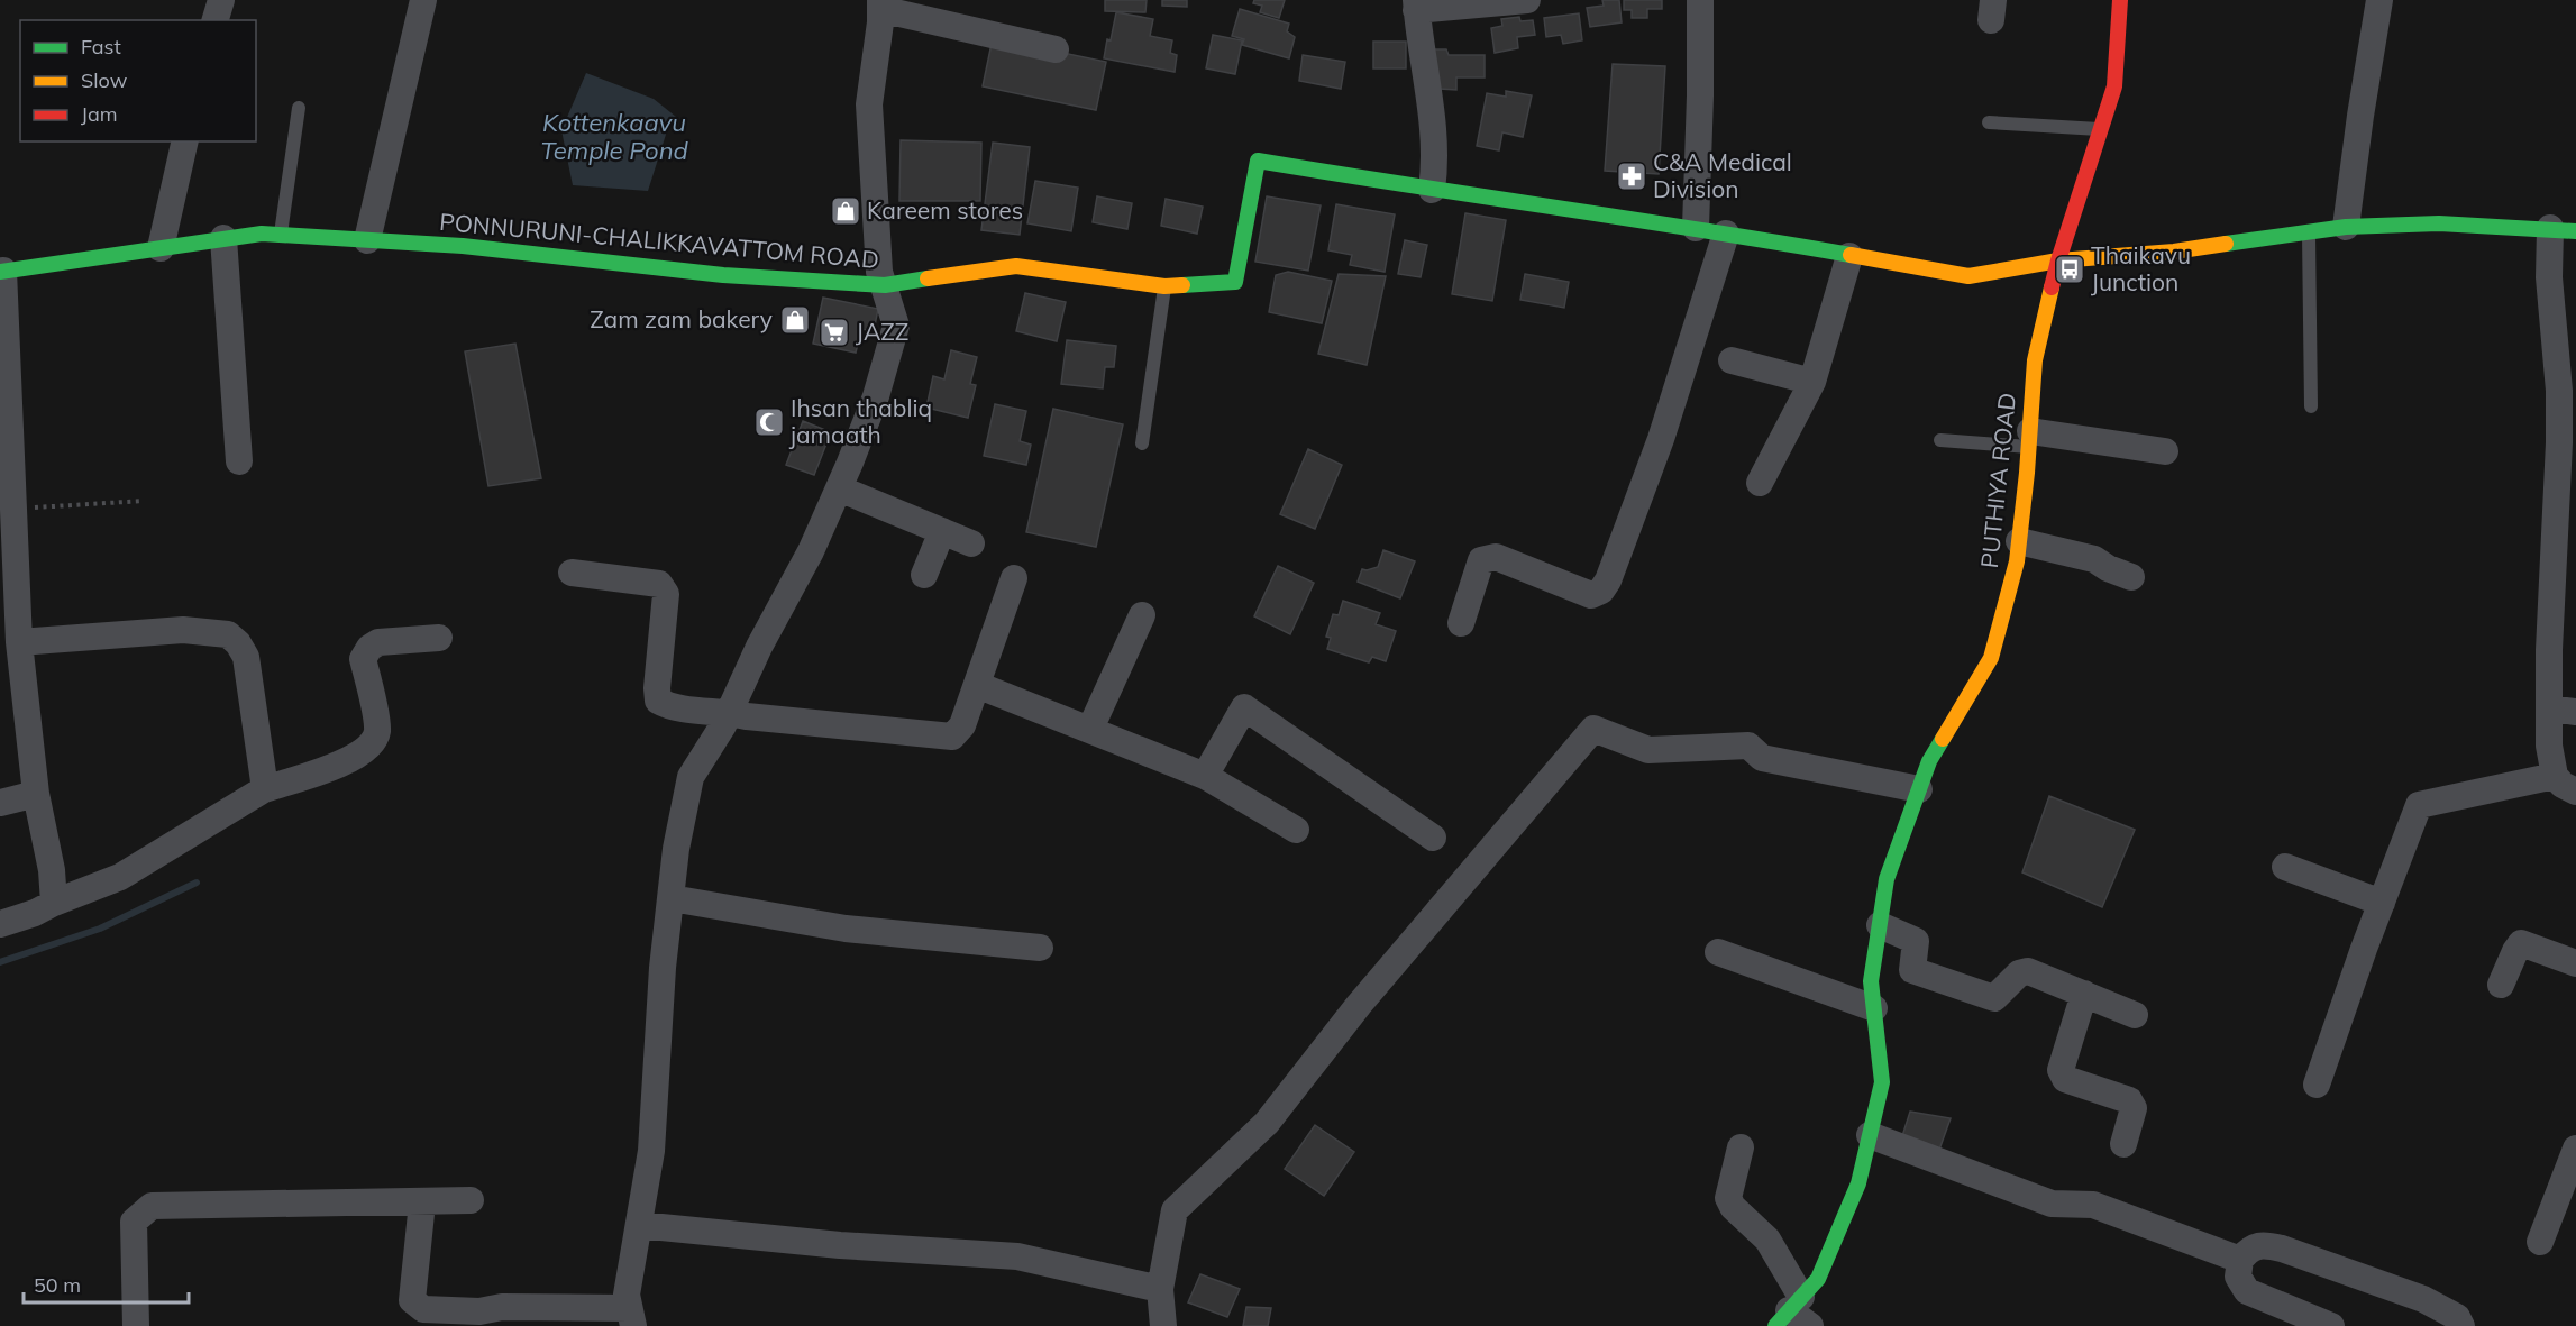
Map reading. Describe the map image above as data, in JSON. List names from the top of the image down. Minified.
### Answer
{"streets":{"street":["PONNURUNI-CHALIKKAVATTOM ROAD","PUTHIYA ROAD"]},"crossings":[["PONNURUNI-CHALIKKAVATTOM ROAD","PUTHIYA ROAD"]],"water":["Kottenkaavu Temple Pond"],"places":{"pharmacy":["C&A Medical Division"],"shop":["Kareem stores","Zam zam bakery"],"bus stop":["Thaikavu Junction"],"supermarket":["JAZZ"],"mosque":["Ihsan thabliq jamaath"]},"legend":["Fast","Slow","Jam"],"scale_bar":"50 m"}
